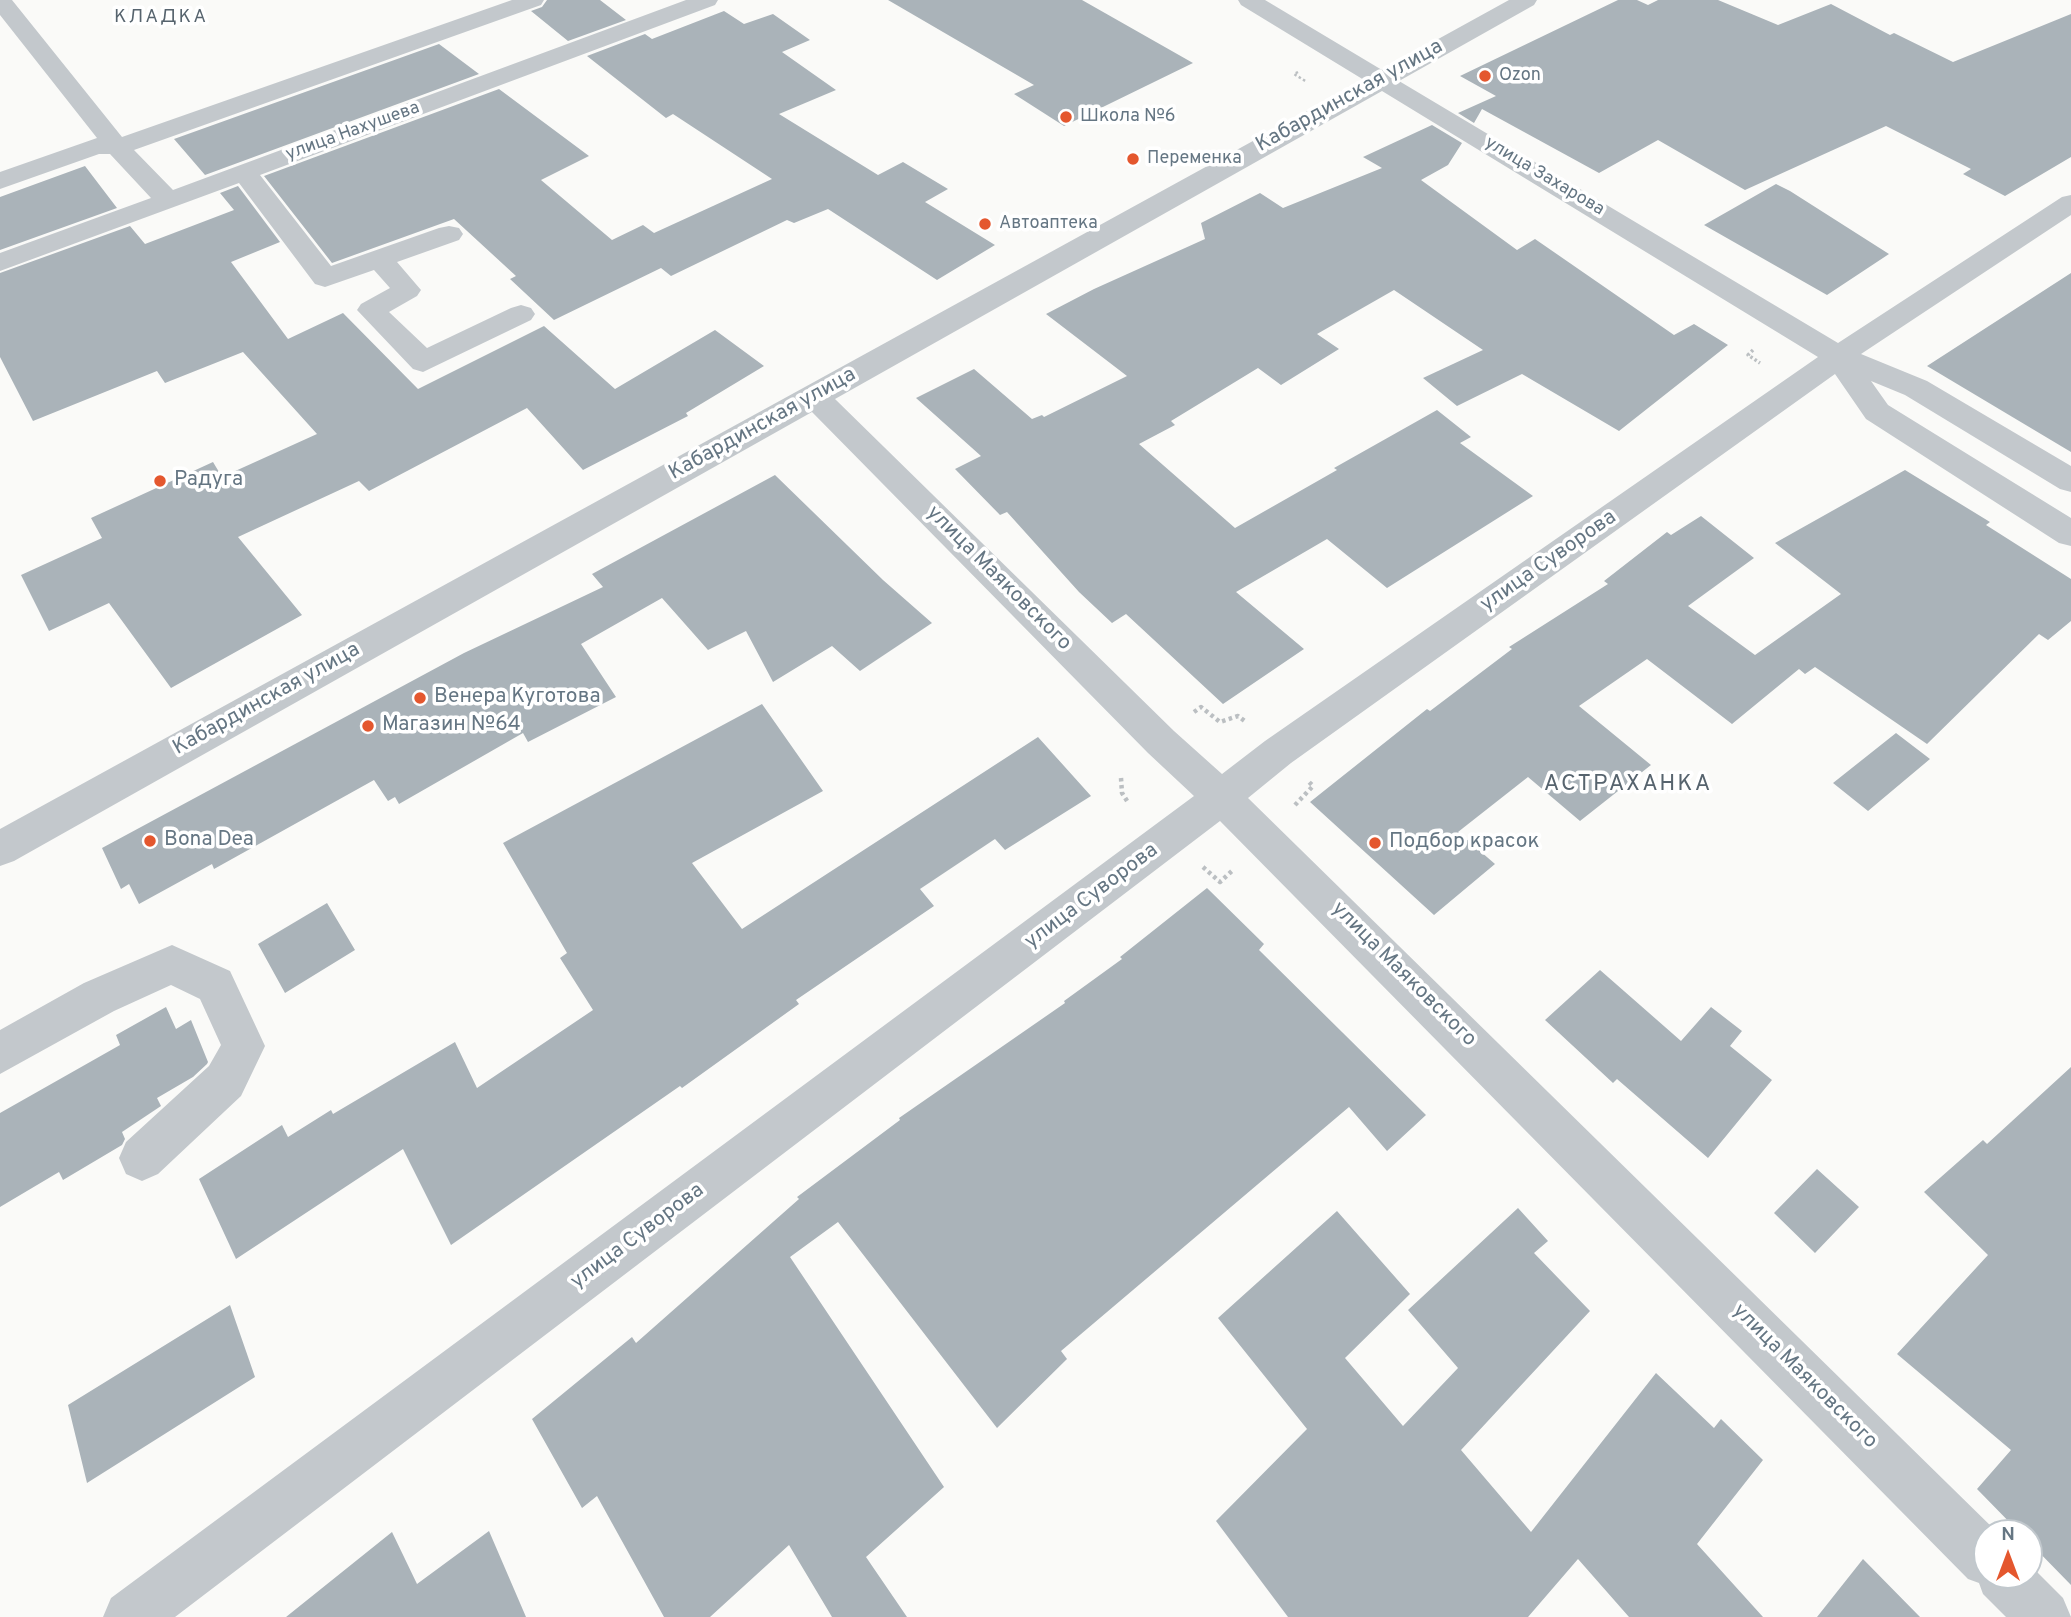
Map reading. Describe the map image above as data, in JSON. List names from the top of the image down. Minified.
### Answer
{"streets":{"street":["Кабардинская улица","улица Нахушева","улица Захарова","улица Суворова","улица Маяковского"]},"crossings":[["Кабардинская улица","улица Захарова"],["Кабардинская улица","улица Маяковского"],["улица Захарова","улица Суворова"],["улица Суворова","улица Маяковского"]],"districts":["КЛАДКА","АСТРАХАНКА"],"places":["Ozon","Школа №6","Переменка","Автоаптека","Радуга","Венера Куготова","Магазин №64","Bona Dea","Подбор красок"],"north":"top"}
